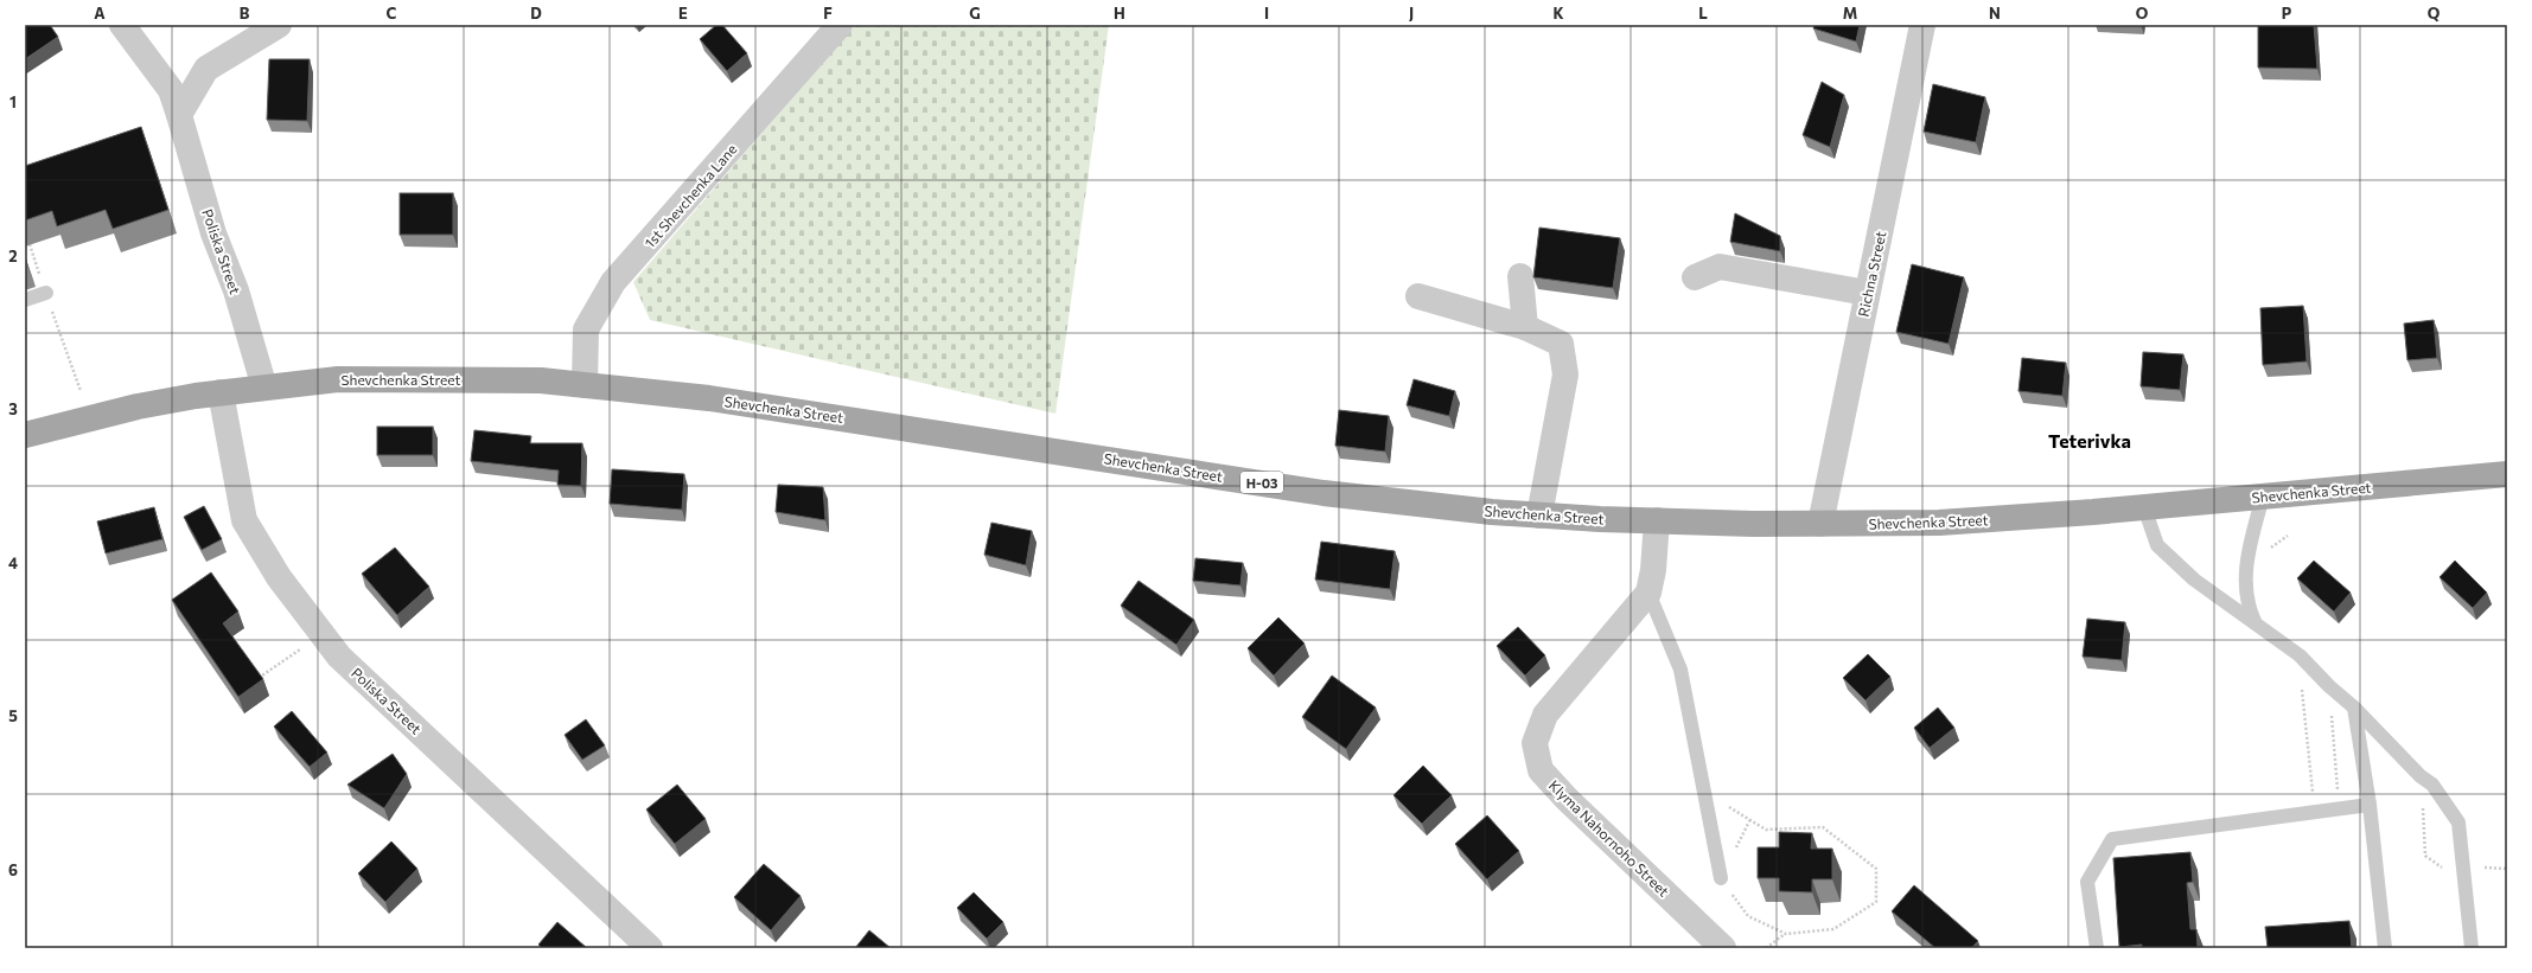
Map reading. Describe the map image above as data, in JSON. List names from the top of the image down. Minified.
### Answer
{"streets":{"main road":["Shevchenka Street","Н-03"],"street":["1st Shevchenka Lane","Poliska Street","Richna Street","Klyma Nahornoho Street"]},"crossings":[["1st Shevchenka Lane","Shevchenka Street"],["Poliska Street","Shevchenka Street"],["Richna Street","Shevchenka Street"],["Shevchenka Street","Klyma Nahornoho Street"]],"districts":["Teterivka"],"grid":{"columns":["A","B","C","D","E","F","G","H","I","J","K","L","M","N","O","P","Q"],"rows":["1","2","3","4","5","6"]}}
